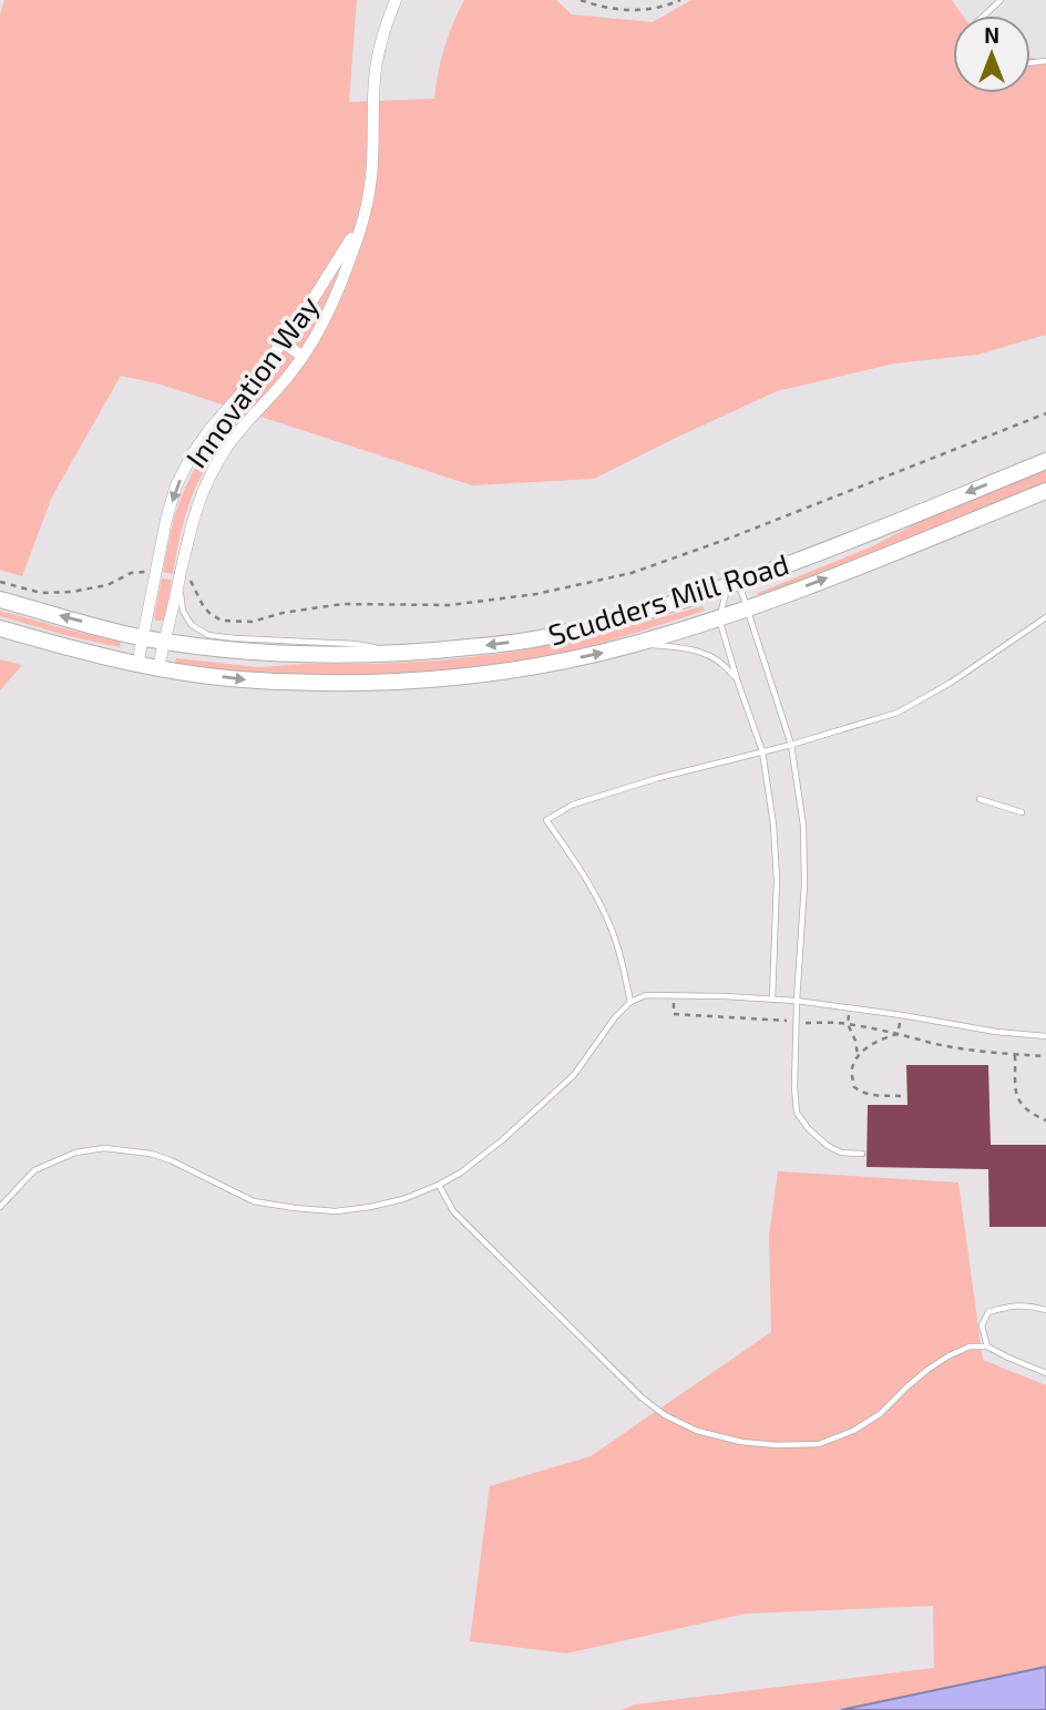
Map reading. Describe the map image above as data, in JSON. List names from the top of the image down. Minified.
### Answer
{"streets":{"main road":["Scudders Mill Road"],"street":["Innovation Way"]},"crossings":[["Innovation Way","Scudders Mill Road"]],"north":"top"}
